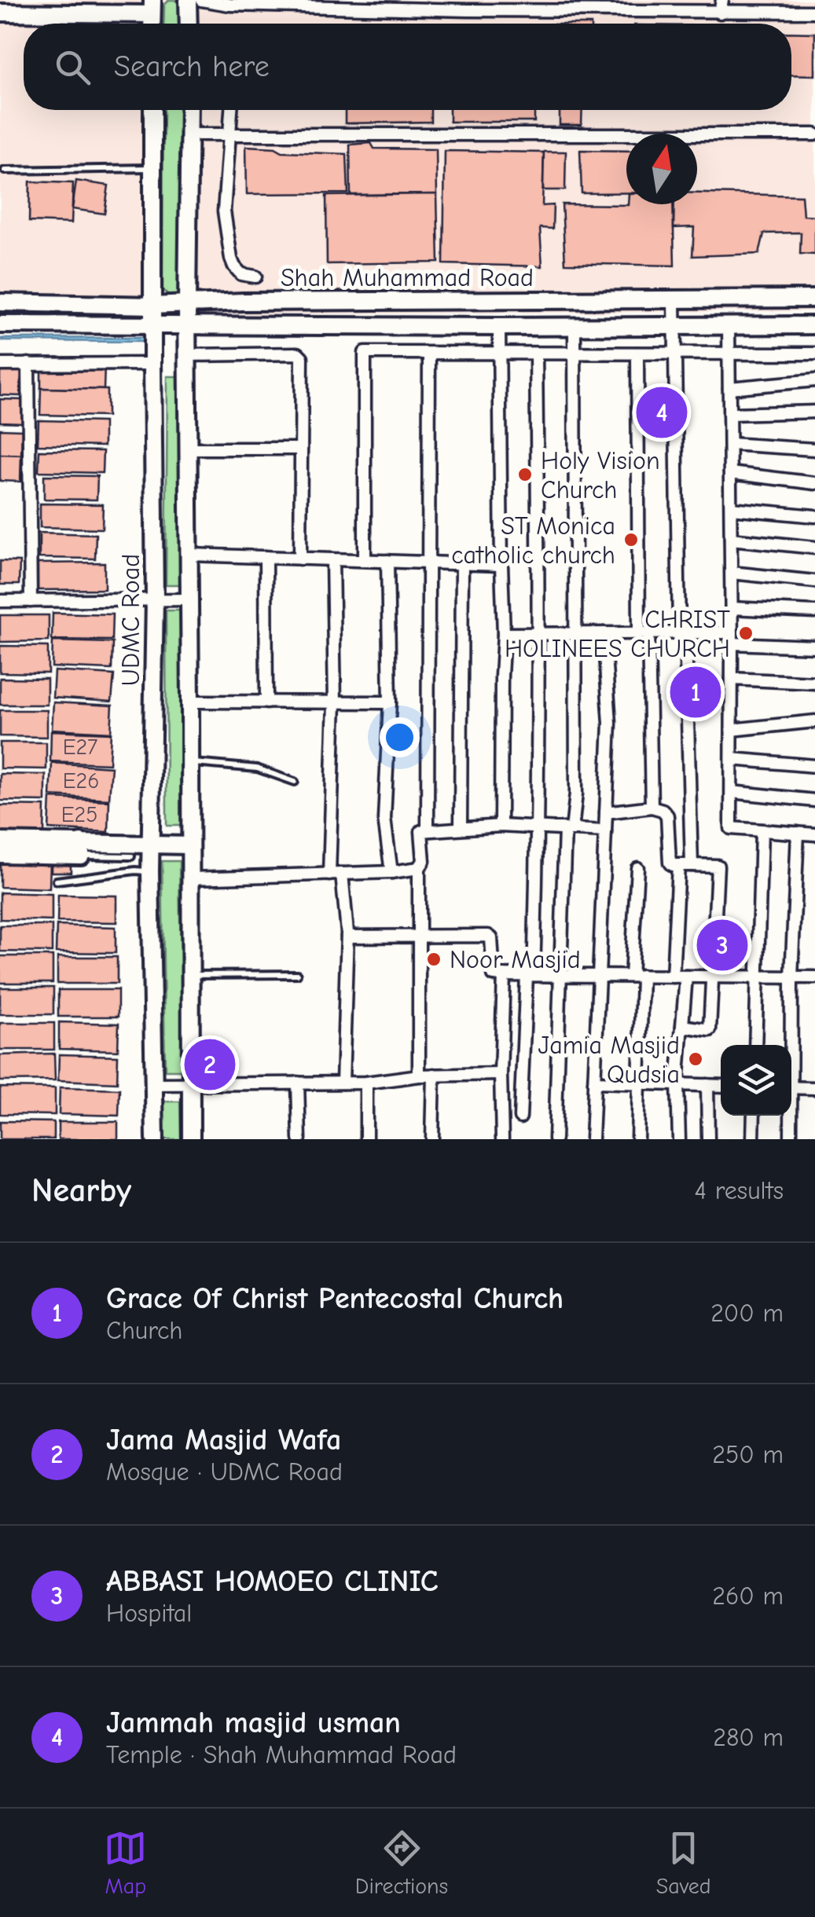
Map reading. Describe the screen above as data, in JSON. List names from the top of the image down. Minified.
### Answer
{"streets":{"main road":["Shah Muhammad Road","UDMC Road"]},"crossings":[["Shah Muhammad Road","UDMC Road"]],"places":["Holy Vision Church","ST Monica catholic church","CHRIST HOLINEES CHURCH","Noor Masjid","Jamia Masjid Qudsia"],"house_numbers":["E27","E26","E25"],"north":"top","page":{"search":"Search here","pins":["4","1","3","2"],"heading":["Nearby","4 results"],"list":[{"mark":"1","name":"Grace Of Christ Pentecostal Church","note":"Church","value":"200 m"},{"mark":"2","name":"Jama Masjid Wafa","note":"Mosque · UDMC Road","value":"250 m"},{"mark":"3","name":"ABBASI HOMOEO CLINIC","note":"Hospital","value":"260 m"},{"mark":"4","name":"Jammah masjid usman","note":"Temple · Shah Muhammad Road","value":"280 m"}],"nav":["Map","Directions","Saved"]}}
